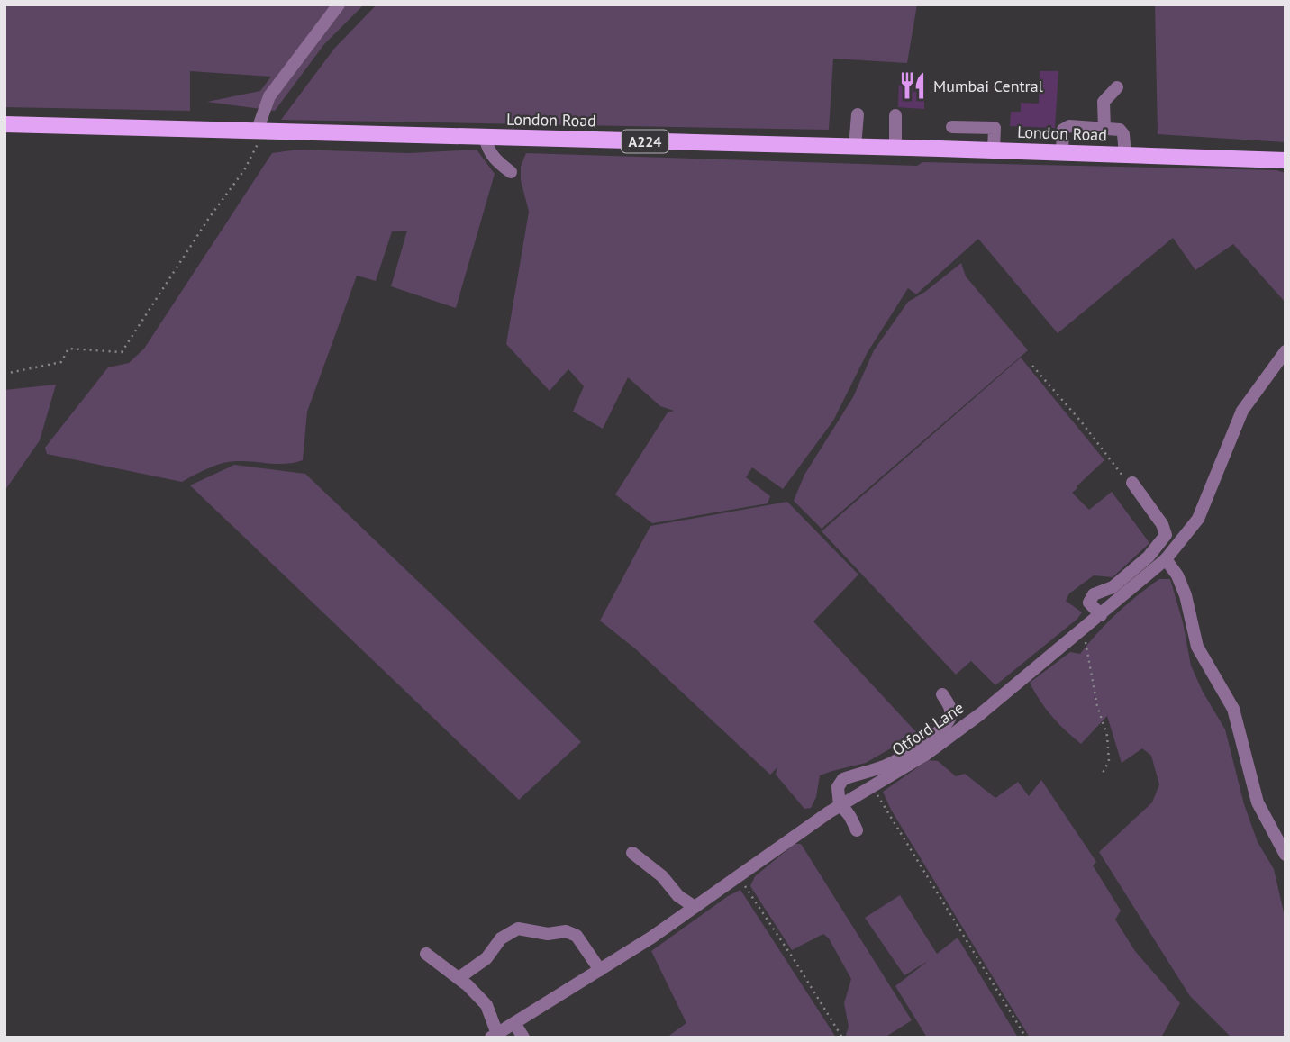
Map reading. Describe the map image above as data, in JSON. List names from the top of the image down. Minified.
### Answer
{"streets":{"main road":["London Road","A224"],"street":["Otford Lane"]},"places":{"restaurant":["Mumbai Central"]}}
